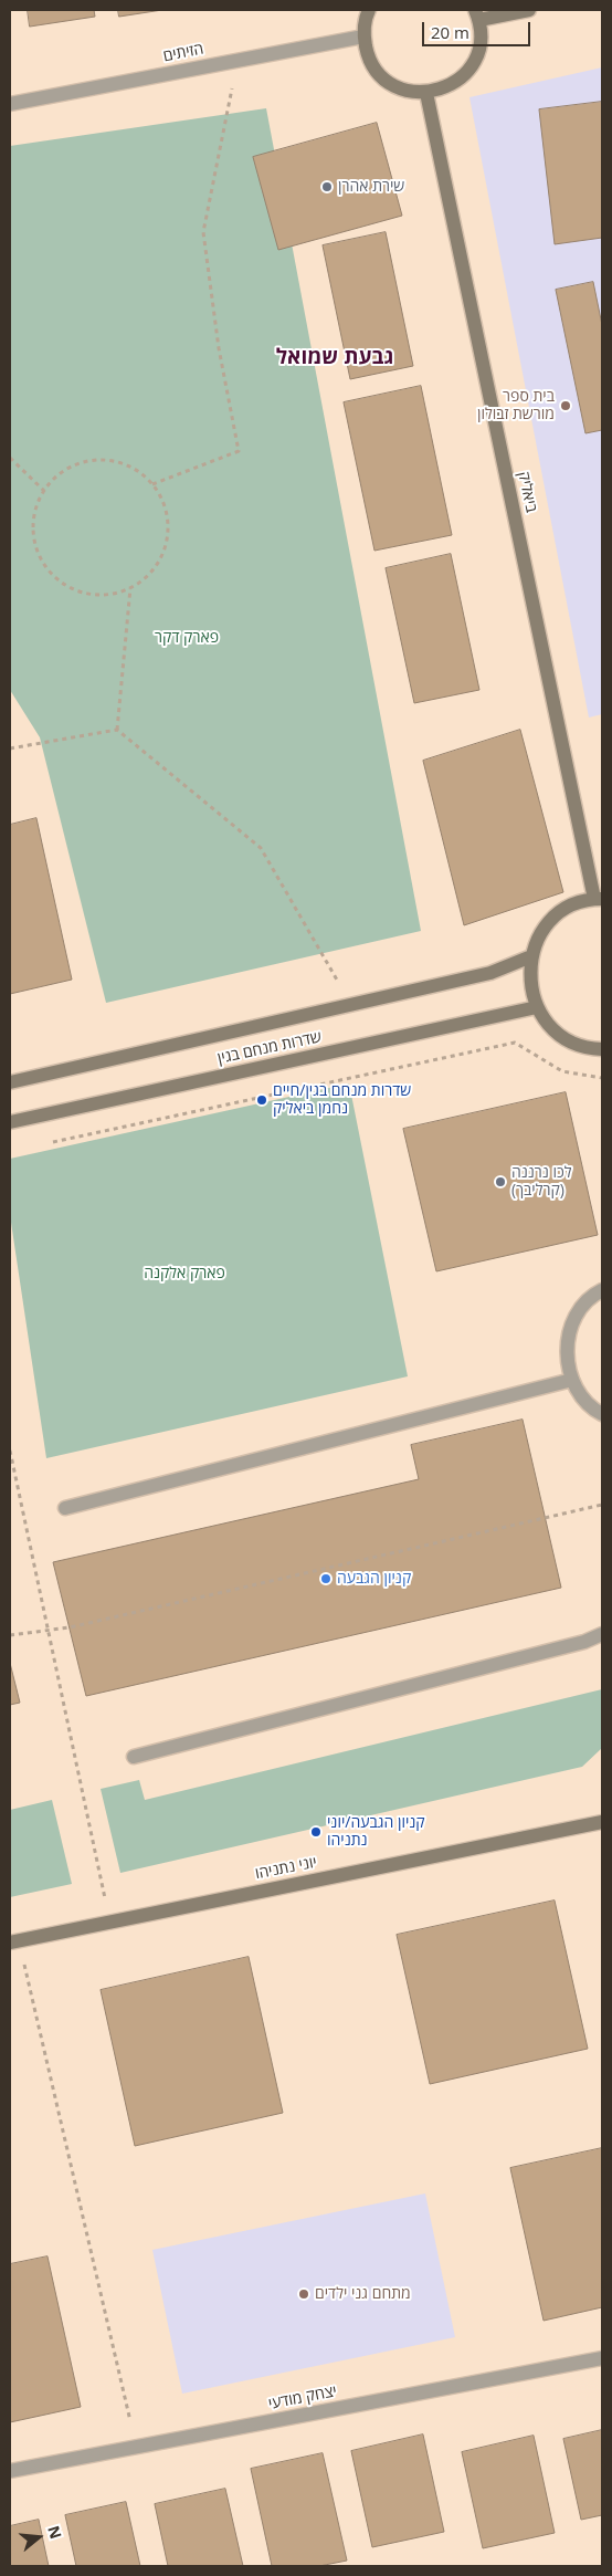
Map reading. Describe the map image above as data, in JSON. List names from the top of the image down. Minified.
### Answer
{"streets":{"street":["הזיתים","ביאליק","שדרות מנחם בגין","יוני נתניהו","יצחק מודעי"]},"districts":["גבעת שמואל"],"parks":["פארק דקר","פארק אלקנה"],"places":["שירת אהרן","בית ספר מורשת זבולון","שדרות מנחם בגין/חיים נחמן ביאליק","לכו נרננה (קרליבך)","קניון הגבעה","קניון הגבעה/יוני נתניהו","מתחם גני ילדים"],"scale_bar":"20 m","north":"right"}
